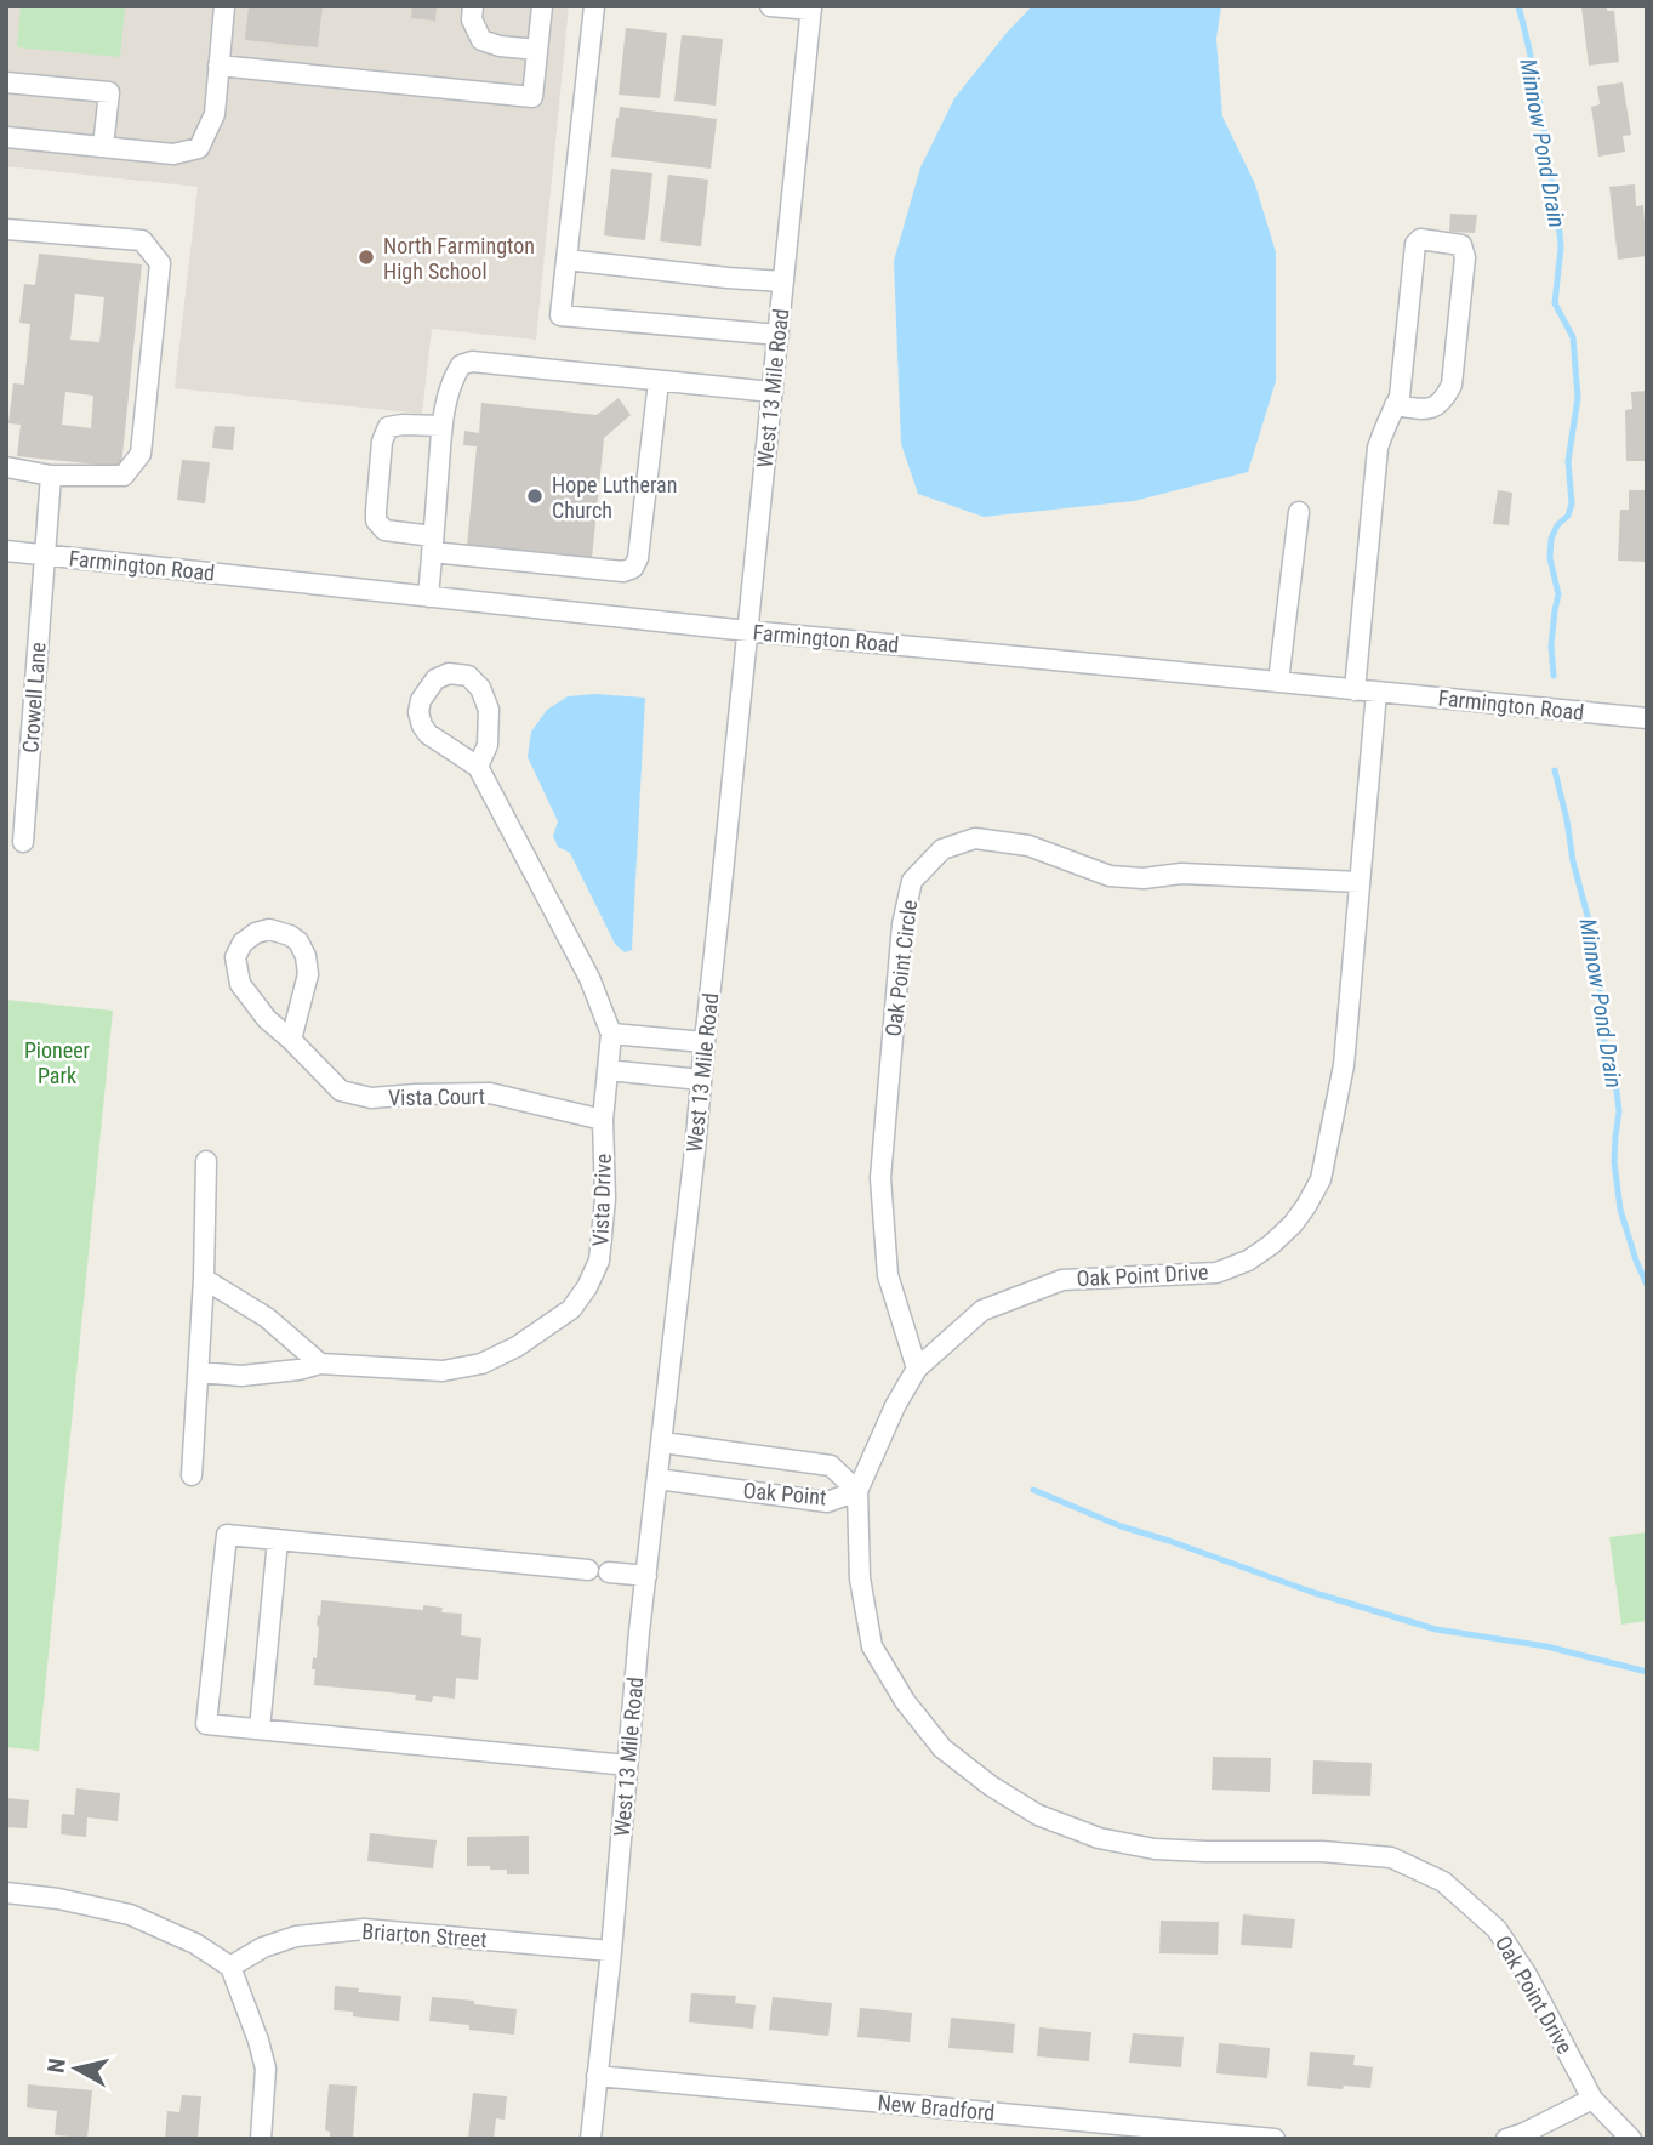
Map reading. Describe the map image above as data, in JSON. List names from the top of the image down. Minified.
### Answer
{"streets":{"street":["West 13 Mile Road","Farmington Road","Crowell Lane","Oak Point Circle","Vista Court","Vista Drive","Oak Point Drive","Oak Point","Briarton Street","New Bradford"]},"crossings":[["West 13 Mile Road","Farmington Road"],["West 13 Mile Road","Oak Point"],["West 13 Mile Road","Briarton Street"],["West 13 Mile Road","New Bradford"],["Farmington Road","Crowell Lane"],["Farmington Road","Oak Point Drive"],["Oak Point Circle","Oak Point Drive"],["Vista Court","Vista Drive"],["Oak Point Drive","Oak Point"]],"water":["Minnow Pond Drain"],"parks":["Pioneer Park"],"places":["North Farmington High School","Hope Lutheran Church"],"north":"left"}
